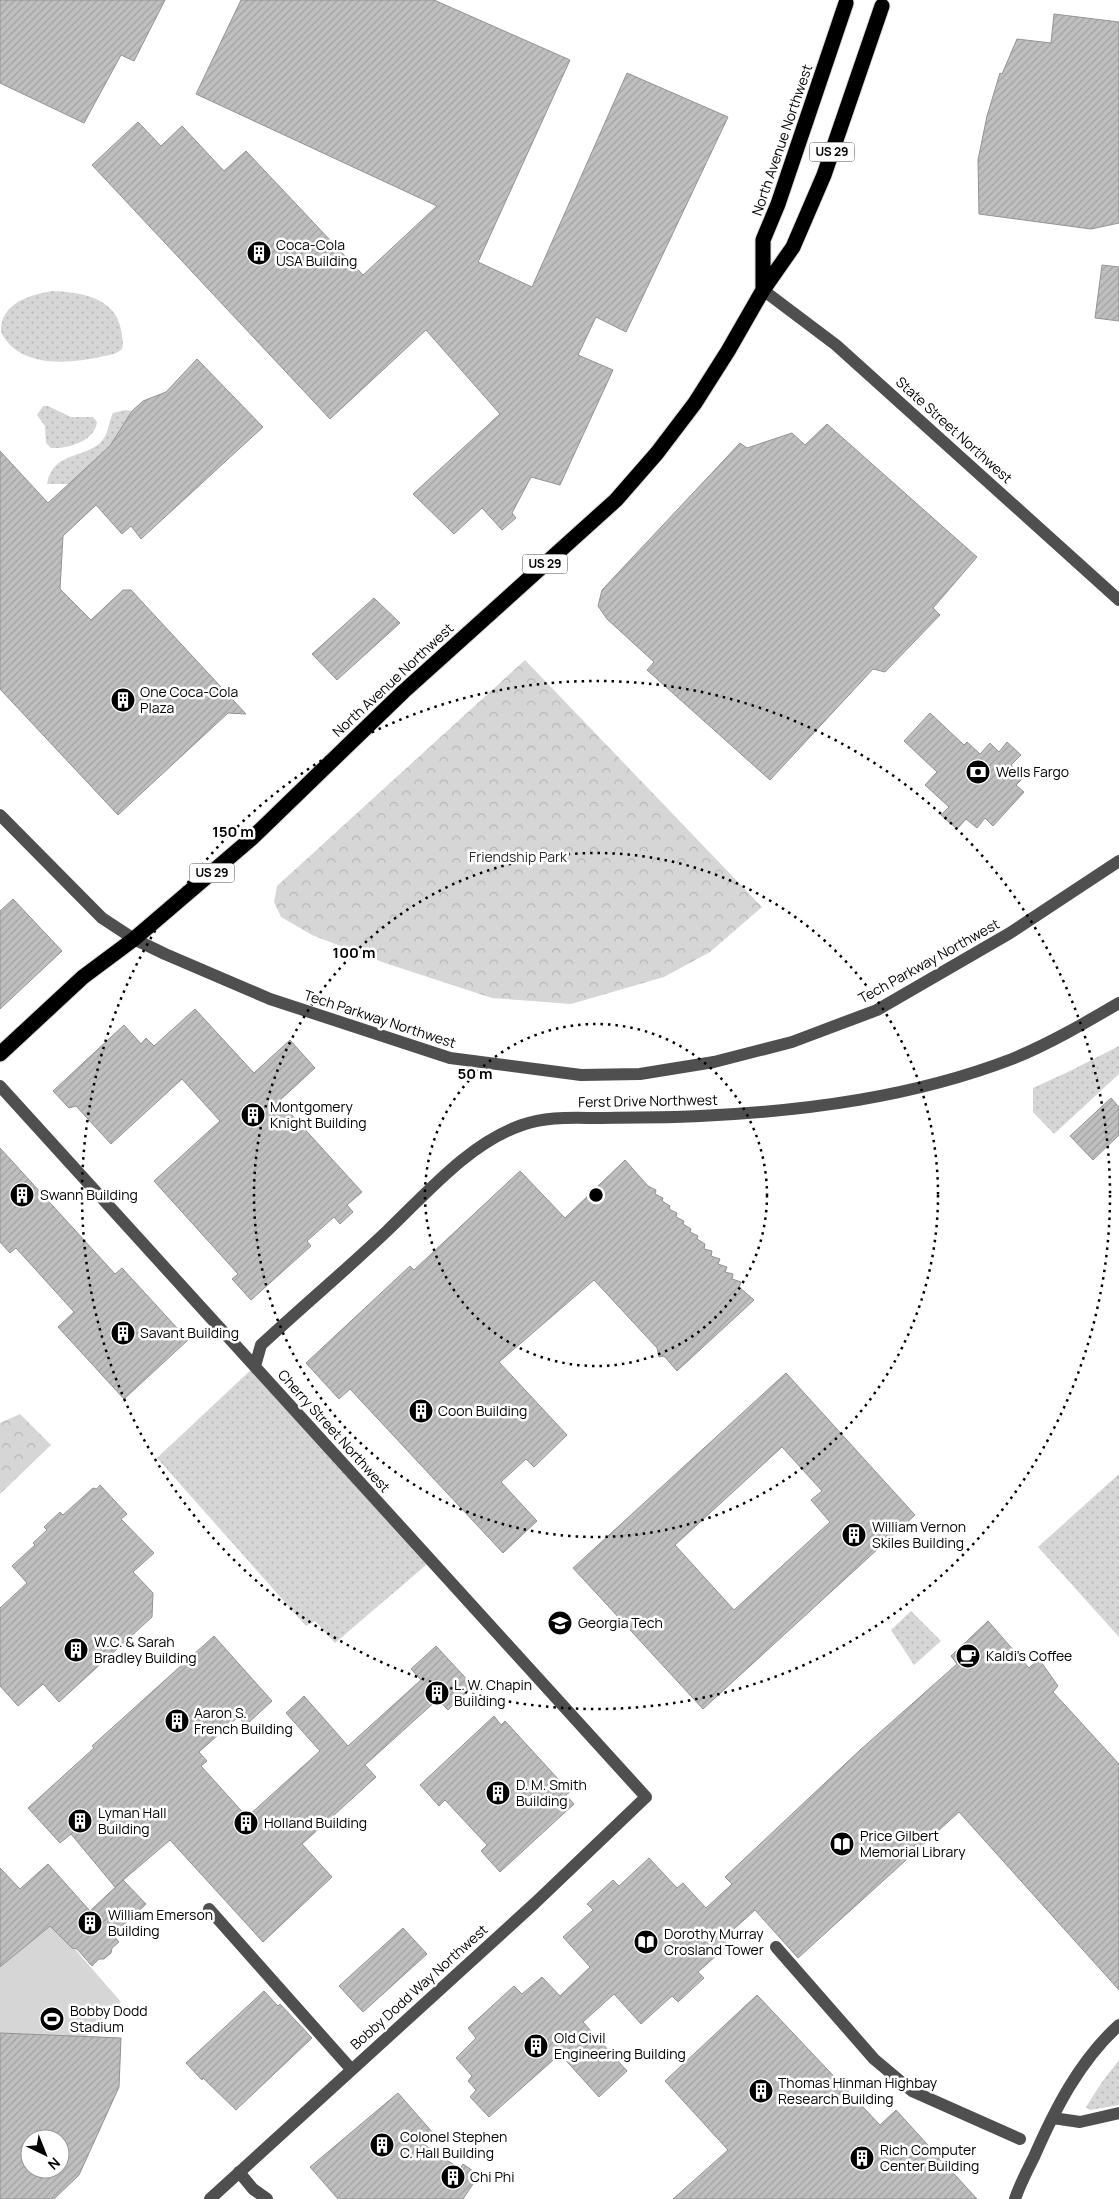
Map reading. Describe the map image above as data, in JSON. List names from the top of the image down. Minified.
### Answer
{"streets":{"highway":["North Avenue Northwest","US 29"],"street":["State Street Northwest","Tech Parkway Northwest","Ferst Drive Northwest","Cherry Street Northwest","Bobby Dodd Way Northwest"]},"crossings":[["North Avenue Northwest","State Street Northwest"],["North Avenue Northwest","Tech Parkway Northwest"],["Ferst Drive Northwest","Cherry Street Northwest"],["Cherry Street Northwest","Bobby Dodd Way Northwest"]],"parks":["Friendship Park"],"places":{"building":["Coca-Cola USA Building","One Coca-Cola Plaza","Montgomery Knight Building","Swann Building","Savant Building","Coon Building","William Vernon Skiles Building","W.C. & Sarah Bradley Building","L. W. Chapin Building","Aaron S. French Building","D. M. Smith Building","Lyman Hall Building","Holland Building","William Emerson Building","Old Civil Engineering Building","Thomas Hinman Highbay Research Building","Colonel Stephen C. Hall Building","Rich Computer Center Building","Chi Phi"],"bank":["Wells Fargo"],"school or university":["Georgia Tech"],"cafe":["Kaldi's Coffee"],"library":["Price Gilbert Memorial Library","Dorothy Murray Crosland Tower"],"sports":["Bobby Dodd Stadium"]},"north":"bottom right","rings":["150 m","100 m","50 m"]}
